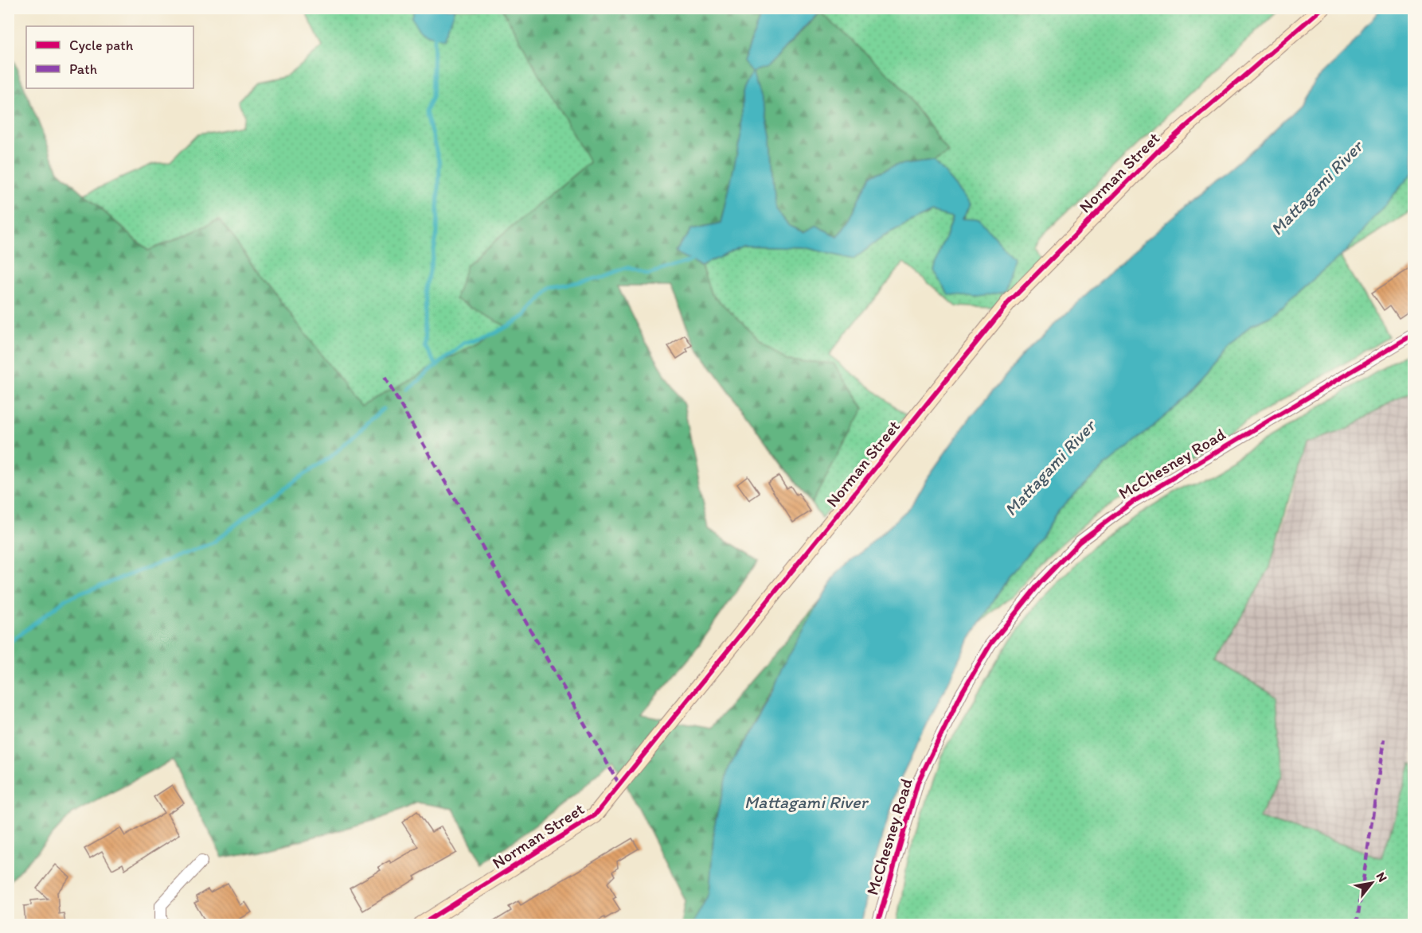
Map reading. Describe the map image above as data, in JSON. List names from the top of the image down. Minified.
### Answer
{"streets":{"street":["Norman Street","McChesney Road"]},"water":["Mattagami River"],"legend":["Cycle path","Path"],"north":"top right"}
